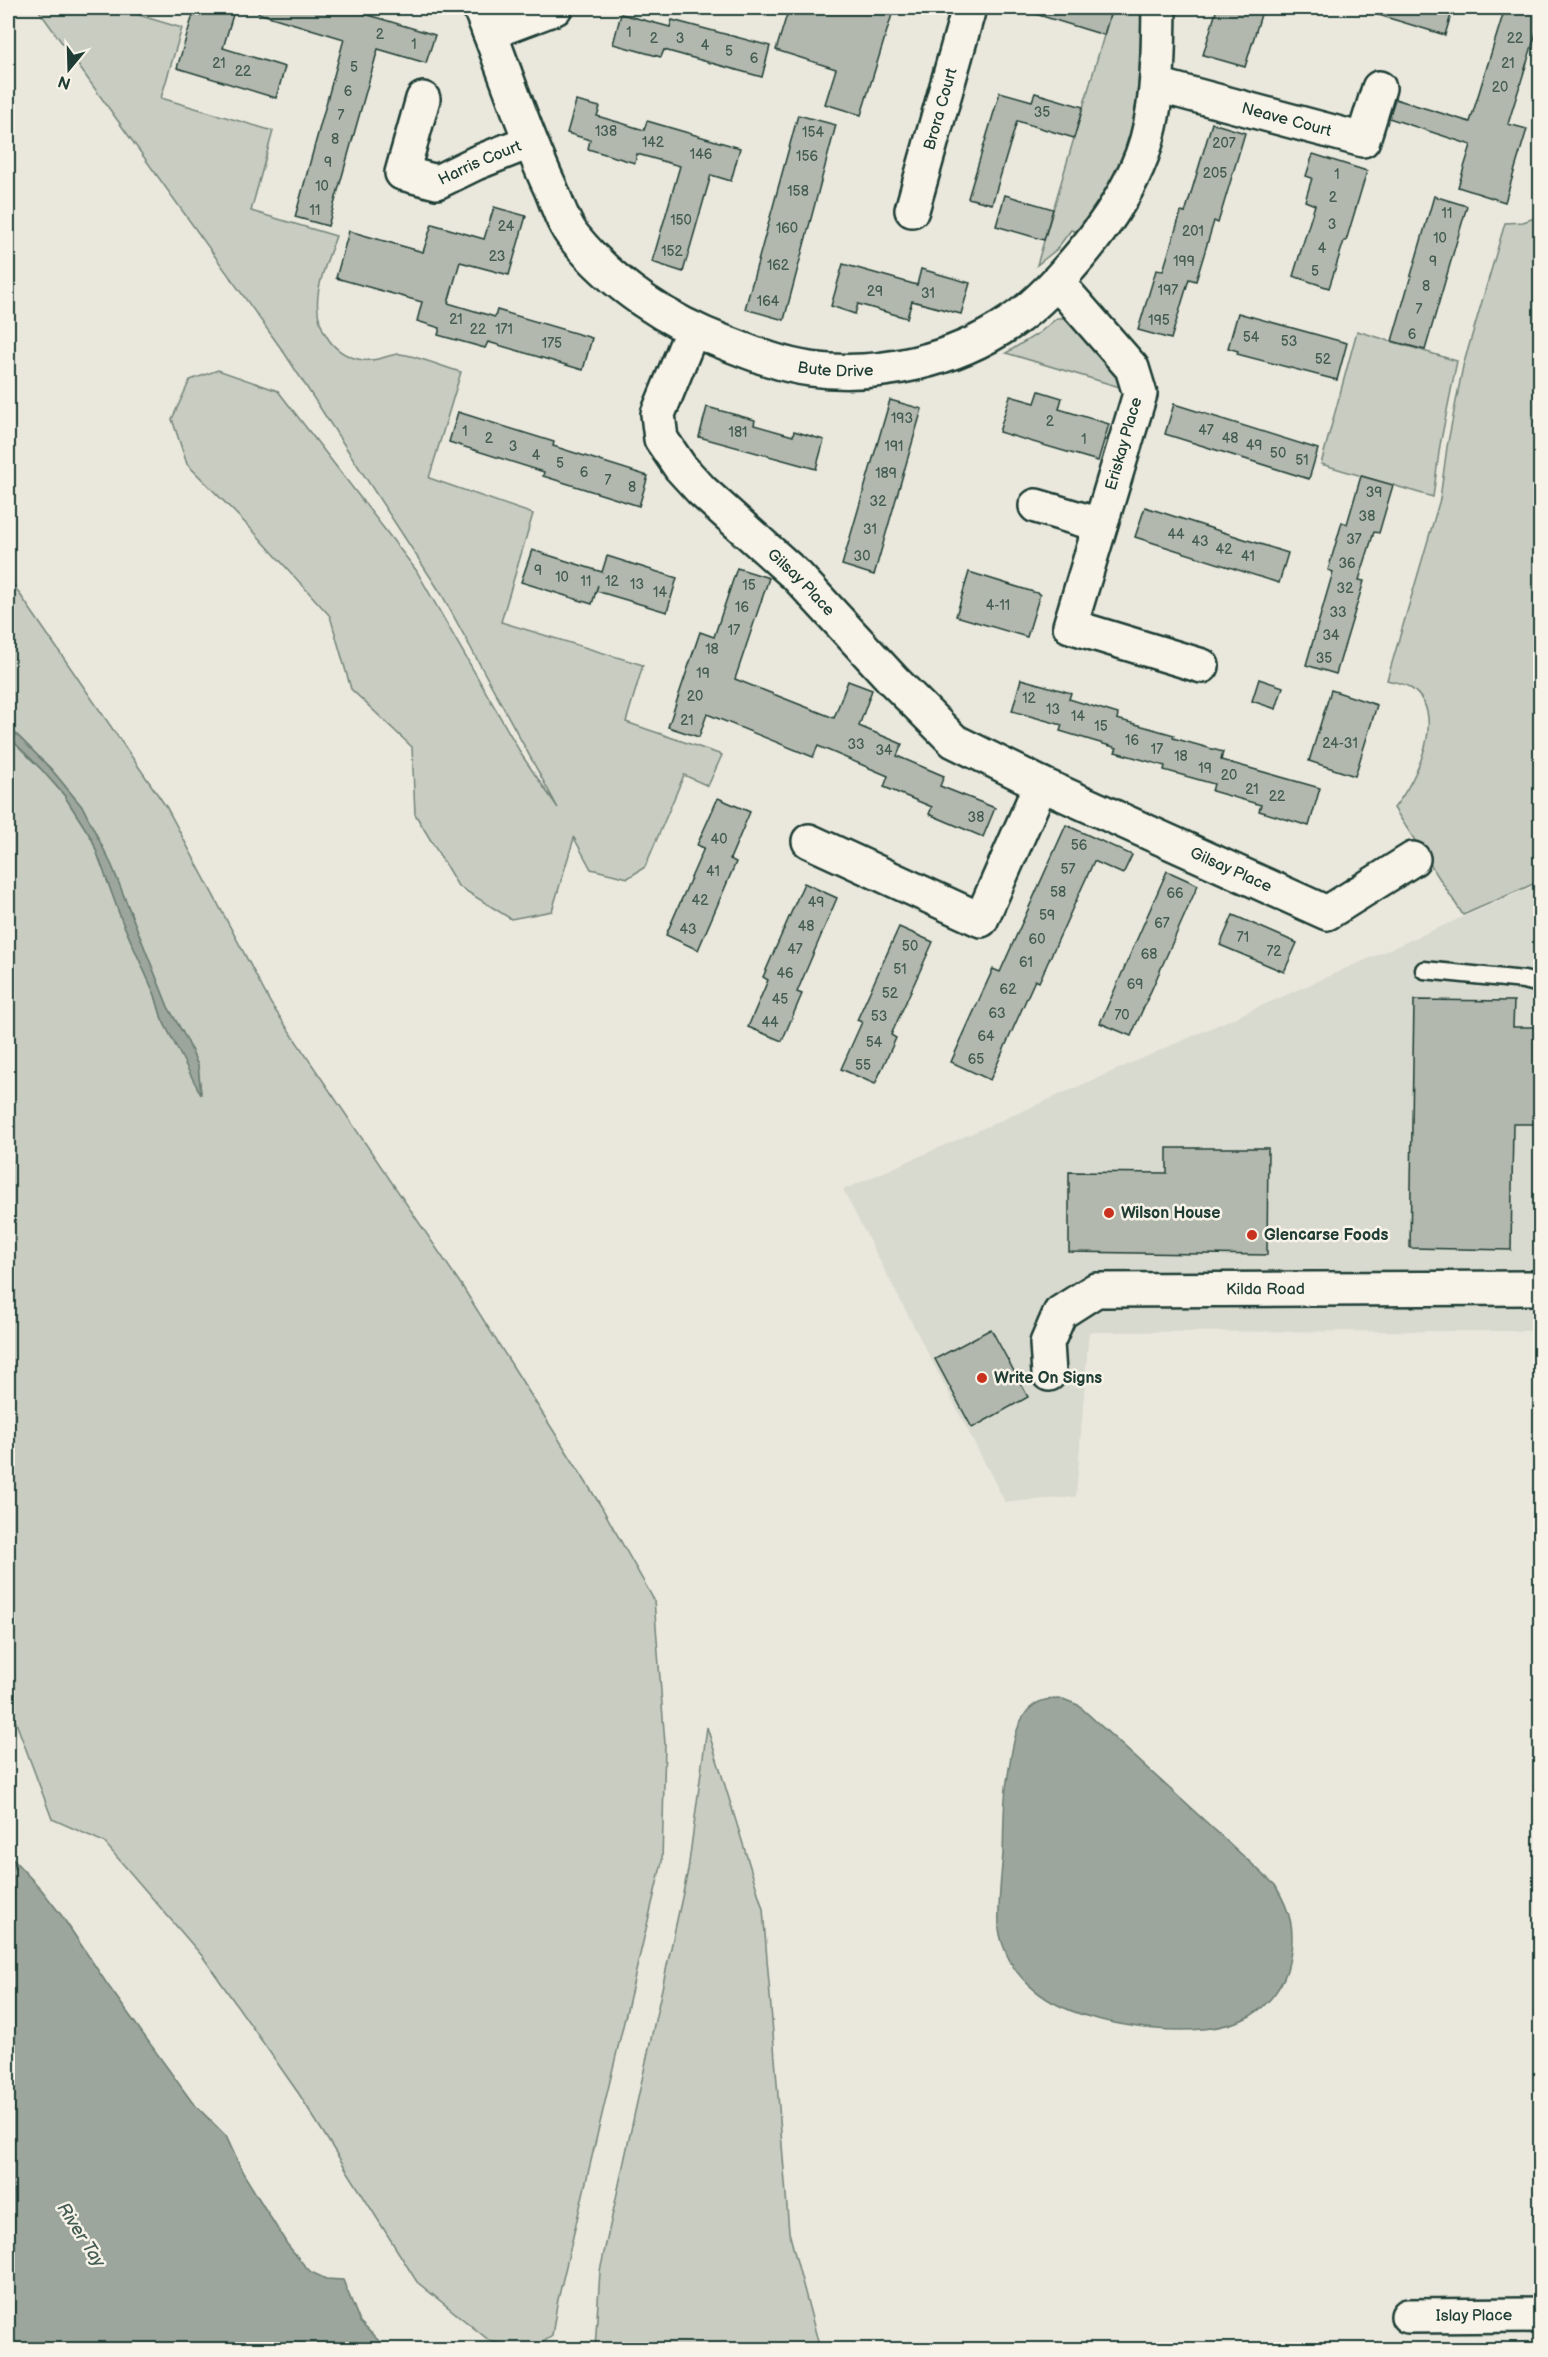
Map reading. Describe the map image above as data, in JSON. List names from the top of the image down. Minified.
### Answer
{"streets":{"street":["Brora Court","Neave Court","Harris Court","Bute Drive","Eriskay Place","Gilsay Place","Kilda Road","Islay Place"]},"crossings":[["Neave Court","Bute Drive"],["Harris Court","Bute Drive"],["Bute Drive","Eriskay Place"],["Bute Drive","Gilsay Place"]],"water":["River Tay"],"places":["Wilson House","Glencarse Foods","Write On Signs"],"house_numbers":["1","2","2","3","22","1","4","5","6","21","21","5","22","20","6","35","7","138","154","8","142","207","146","156","9","205","1","10","158","2","11","11","150","3","24","160","201","10","4","152","23","199","9","162","5","8","197","29","31","164","7","21","195","22","171","6","54","53","175","52","193","2","47","1","181","2","48","1","49","3","191","50","4","51","5","6","189","7","8","39","32","38","31","44","37","43","42","30","41","36","9","10","11","12","13","15","32","14","4-11","16","33","17","34","18","35","19","20","12","13","14","21","15","16","24-31","33","17","34","18","19","20","21","22","38","40","56","57","41","58","66","42","49","59","67","48","43","71","60","50","47","72","68","61","51","46","69","62","52","45","63","70","53","44","64","54","65","55"],"north":"bottom"}
